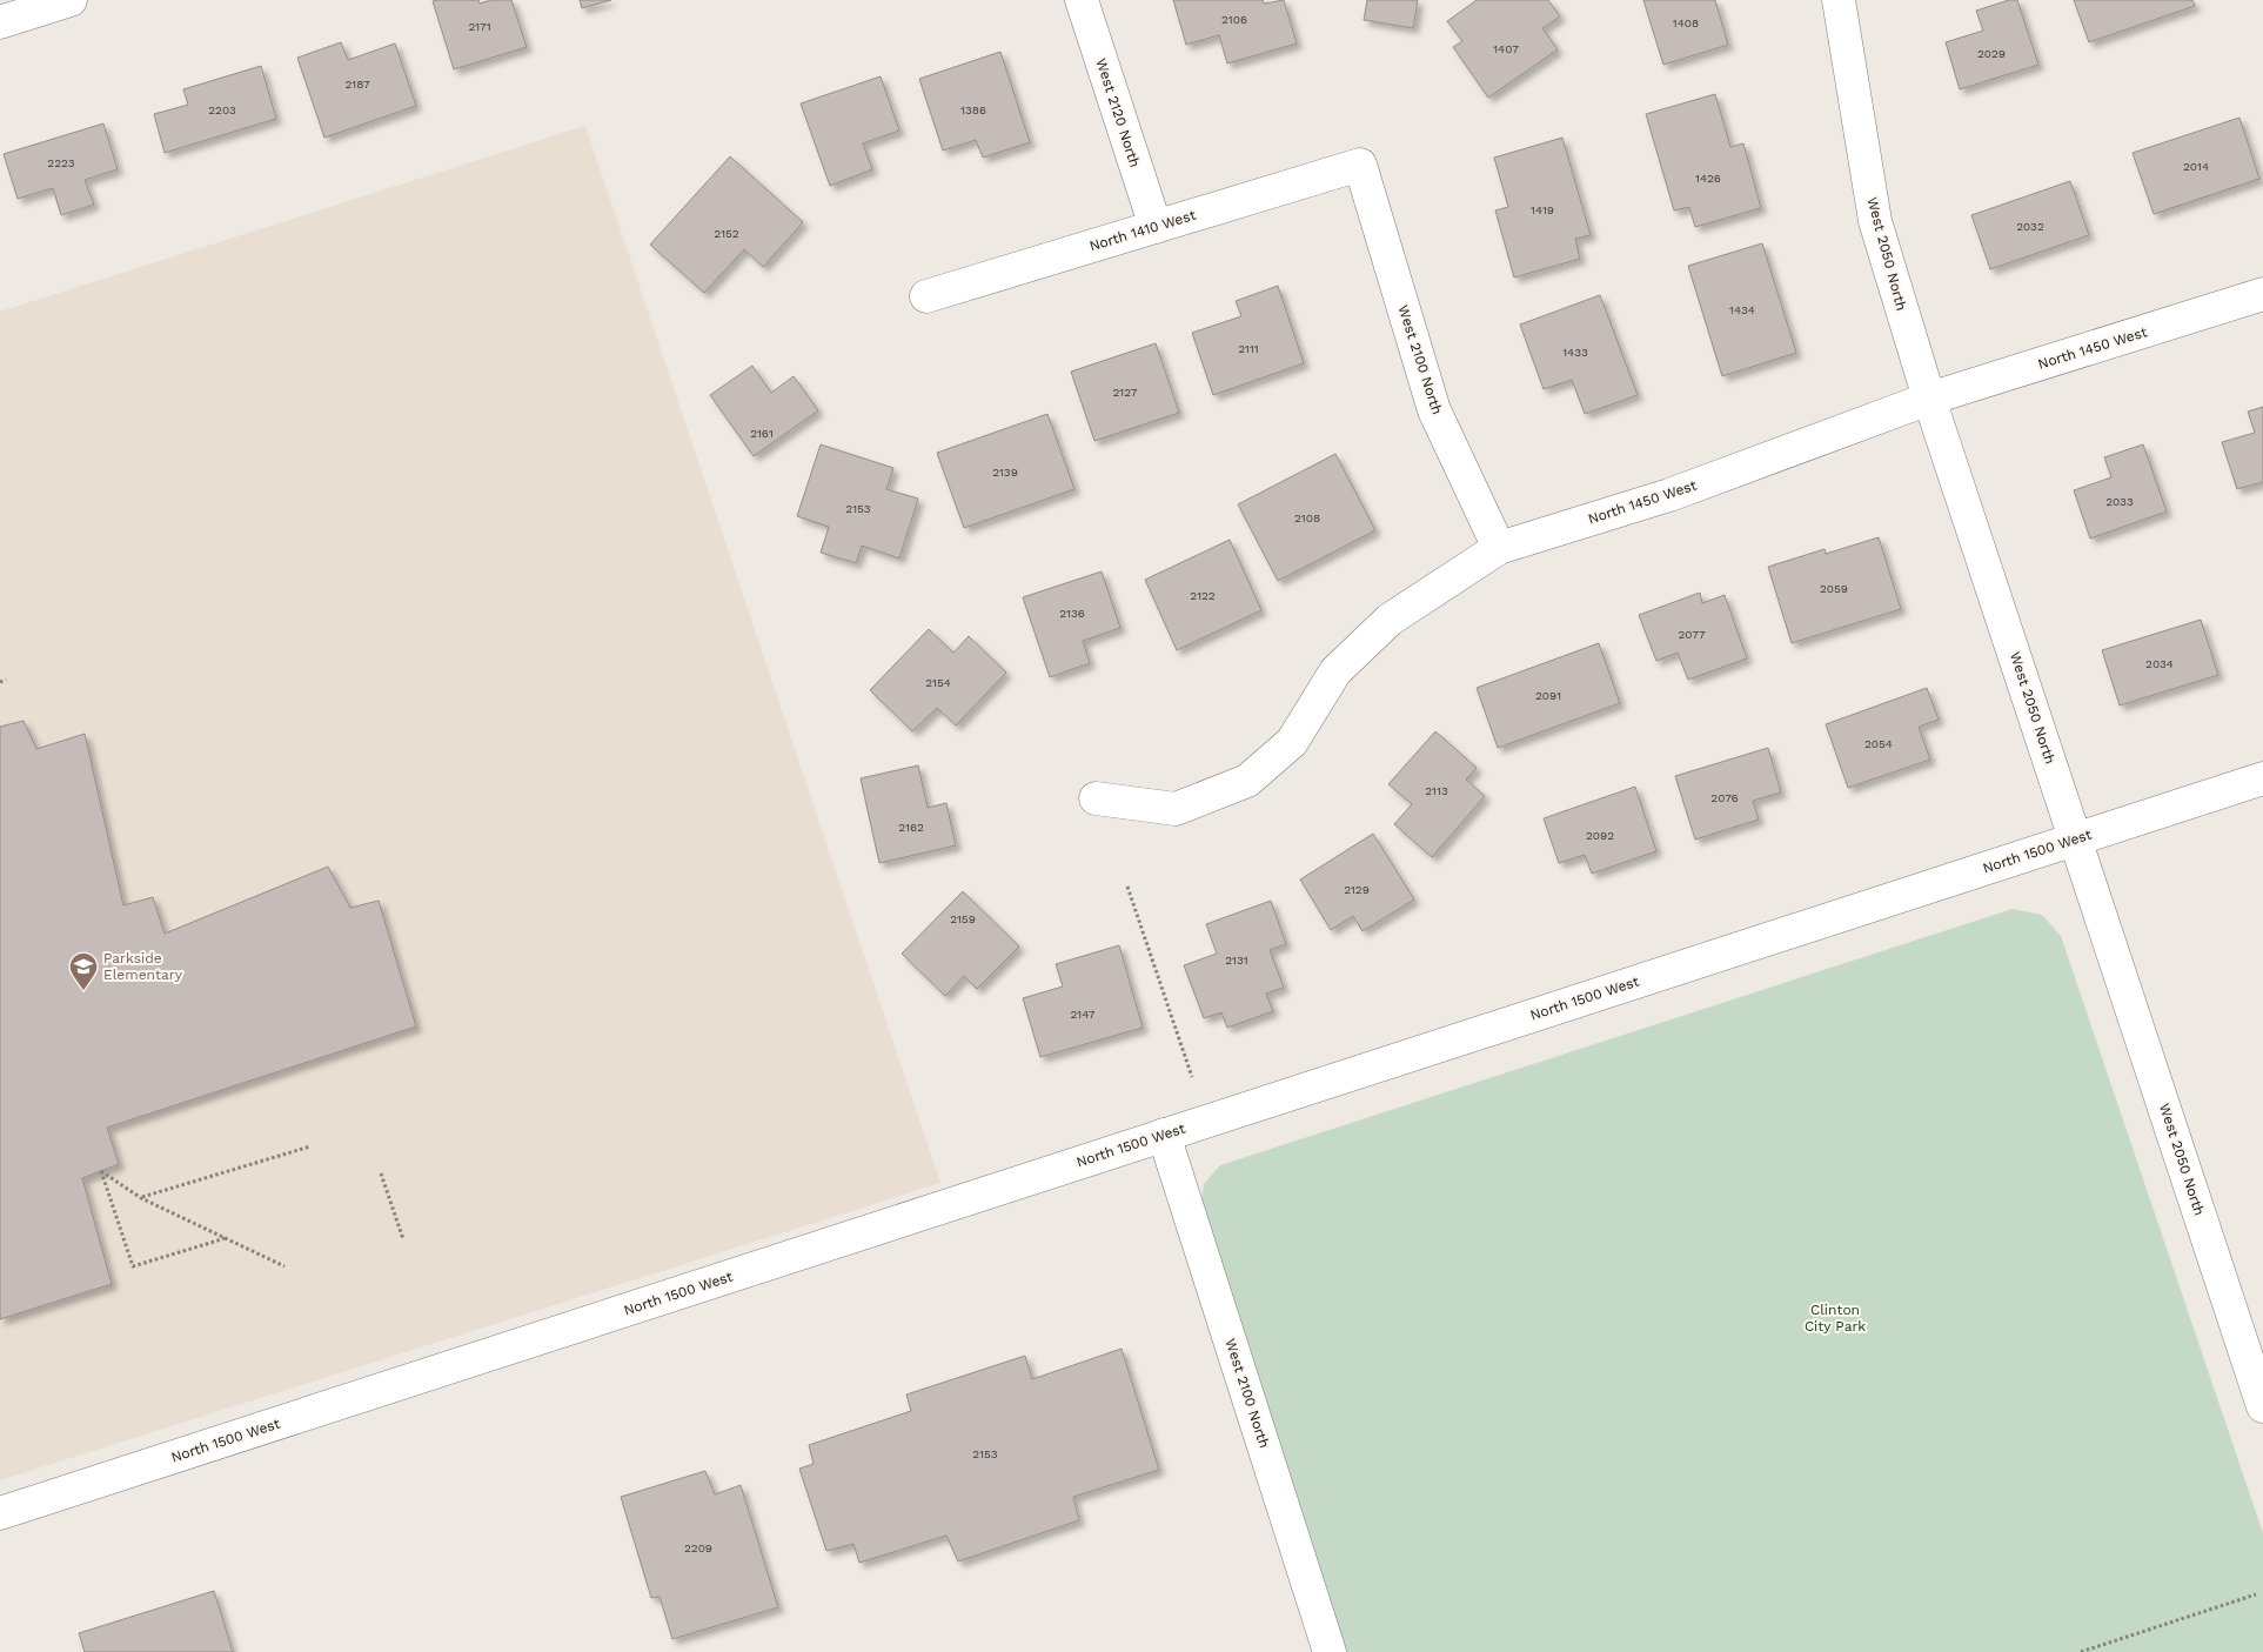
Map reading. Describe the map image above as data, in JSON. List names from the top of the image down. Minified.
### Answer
{"streets":{"street":["West 2120 North","North 1410 West","West 2050 North","North 1450 West","West 2100 North","North 1500 West"]},"crossings":[["West 2120 North","North 1410 West"],["North 1410 West","West 2100 North"],["West 2050 North","North 1450 West"],["West 2050 North","North 1500 West"],["North 1450 West","West 2100 North"],["West 2100 North","North 1500 West"]],"parks":["Clinton City Park"],"places":{"school or university":["Parkside Elementary"]},"house_numbers":["2106","1408","2171","1407","2029","2187","2203","1386","2223","2014","1426","1419","2032","2152","1434","2111","1433","2127","2161","2139","2033","2153","2108","2059","2122","2136","2077","2034","2154","2091","2054","2113","2076","2162","2092","2129","2159","2131","2147","2153","2209"]}
